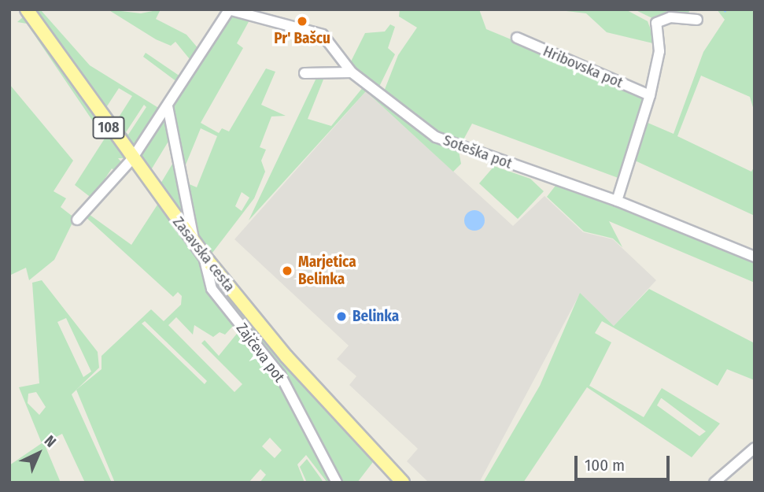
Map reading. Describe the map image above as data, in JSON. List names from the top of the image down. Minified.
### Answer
{"streets":{"main road":["108","Zasavska cesta"],"street":["Hribovska pot","Soteška pot","Zajčeva pot"]},"crossings":[["Zasavska cesta","Zajčeva pot"]],"places":["Pr' Bašcu","Marjetica Belinka","Belinka"],"scale_bar":"100 m","north":"top right"}
